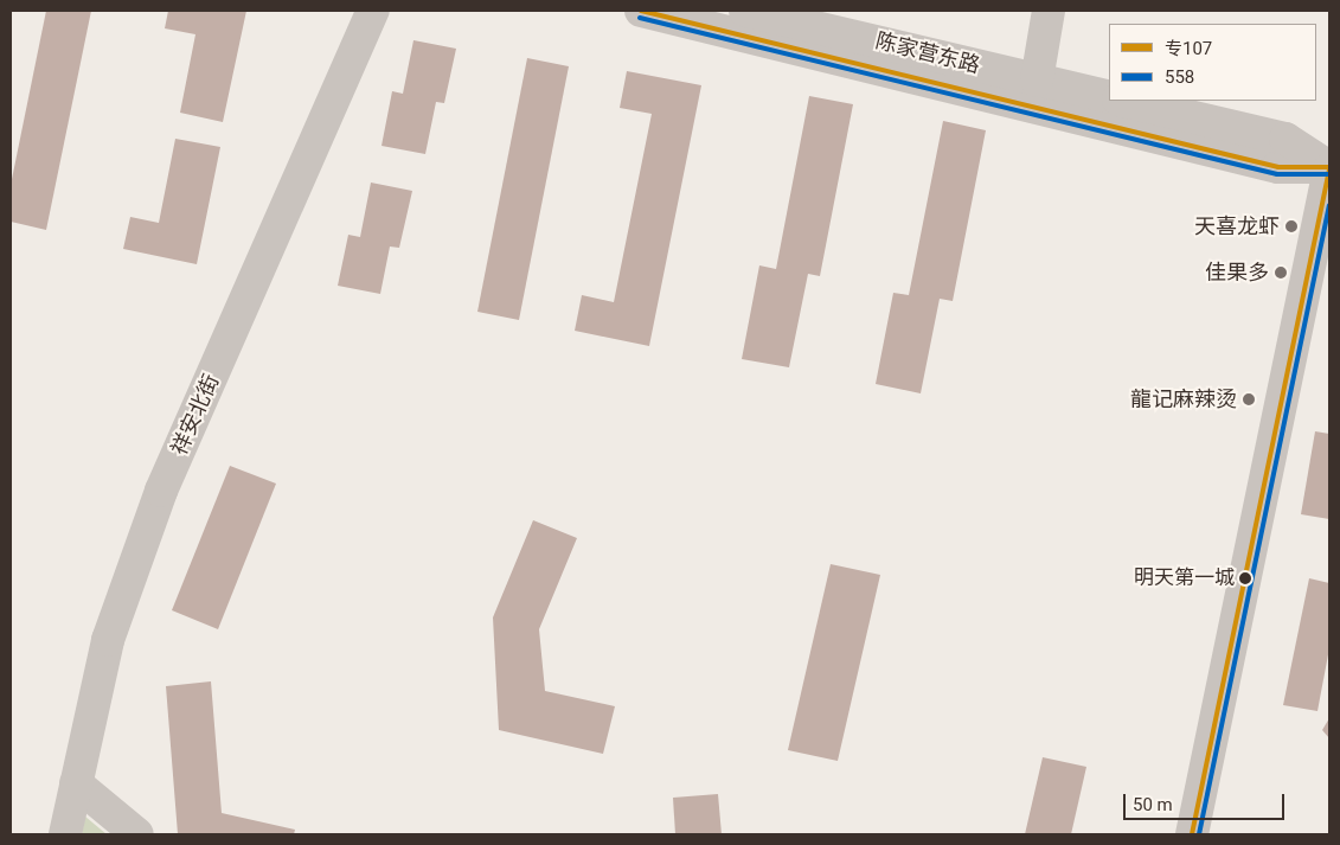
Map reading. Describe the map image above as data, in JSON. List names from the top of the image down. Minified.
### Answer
{"streets":{"street":["陈家营东路","祥安北街"]},"places":["天喜龙虾","佳果多","龍记麻辣烫","明天第一城"],"lines":["transit line 专107","transit line 558"],"legend":["专107","558"],"scale_bar":"50 m"}
